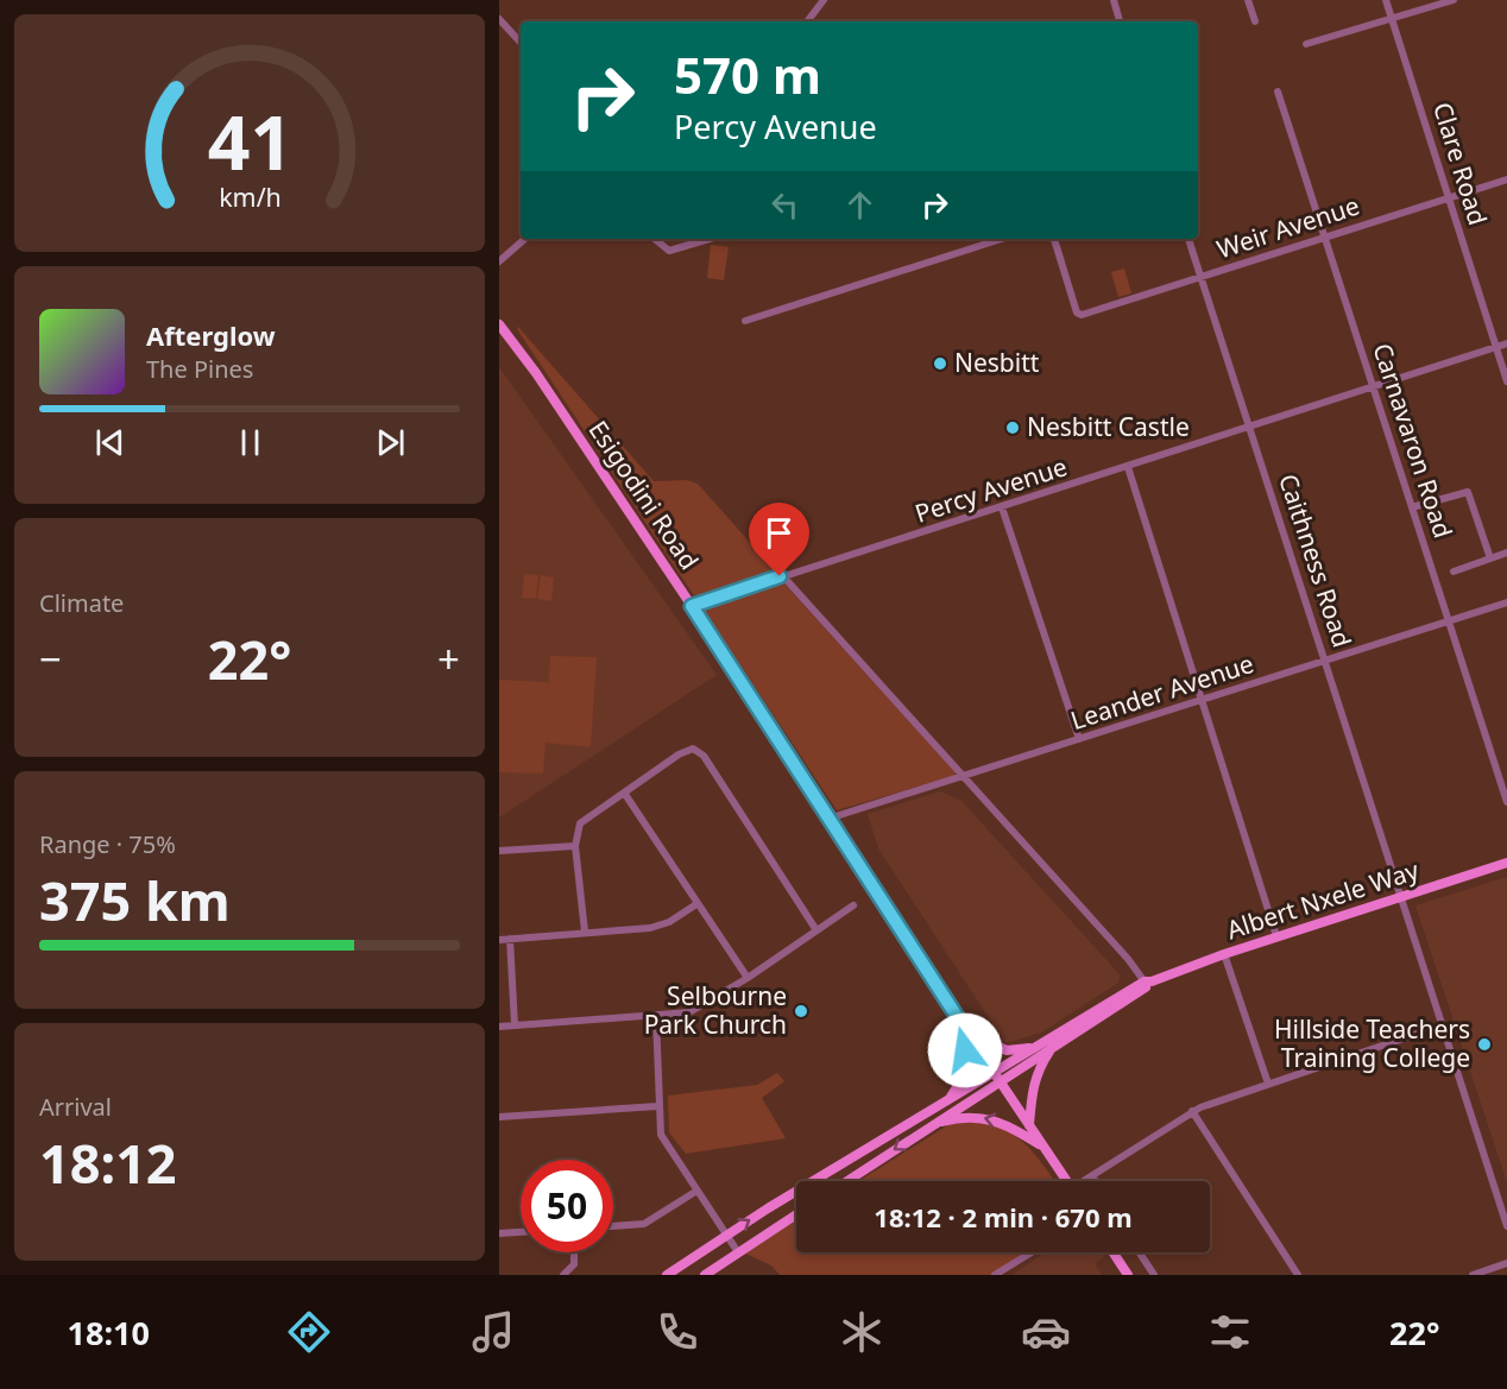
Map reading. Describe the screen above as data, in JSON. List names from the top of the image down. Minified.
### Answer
{"streets":{"main road":["Esigodini Road","Albert Nxele Way"],"street":["Clare Road","Weir Avenue","Carnavaron Road","Percy Avenue","Caithness Road","Leander Avenue"]},"crossings":[["Clare Road","Weir Avenue"],["Clare Road","Percy Avenue"],["Weir Avenue","Carnavaron Road"],["Weir Avenue","Caithness Road"],["Carnavaron Road","Percy Avenue"],["Carnavaron Road","Leander Avenue"],["Percy Avenue","Esigodini Road"],["Percy Avenue","Caithness Road"],["Esigodini Road","Leander Avenue"],["Esigodini Road","Albert Nxele Way"],["Caithness Road","Leander Avenue"],["Caithness Road","Albert Nxele Way"]],"places":["Nesbitt","Nesbitt Castle","Selbourne Park Church","Hillside Teachers Training College"],"page":{"turn":["570 m","Percy Avenue"],"song":["Afterglow","The Pines"],"tile":["Climate",["Range · 75%","375 km"],["Arrival","18:12"]],"heat":["−","22°","+"],"limit":"50","trip":"18:12 · 2 min · 670 m","tabs":["18:10","22°"],"gauge":["41","km/h"]}}
